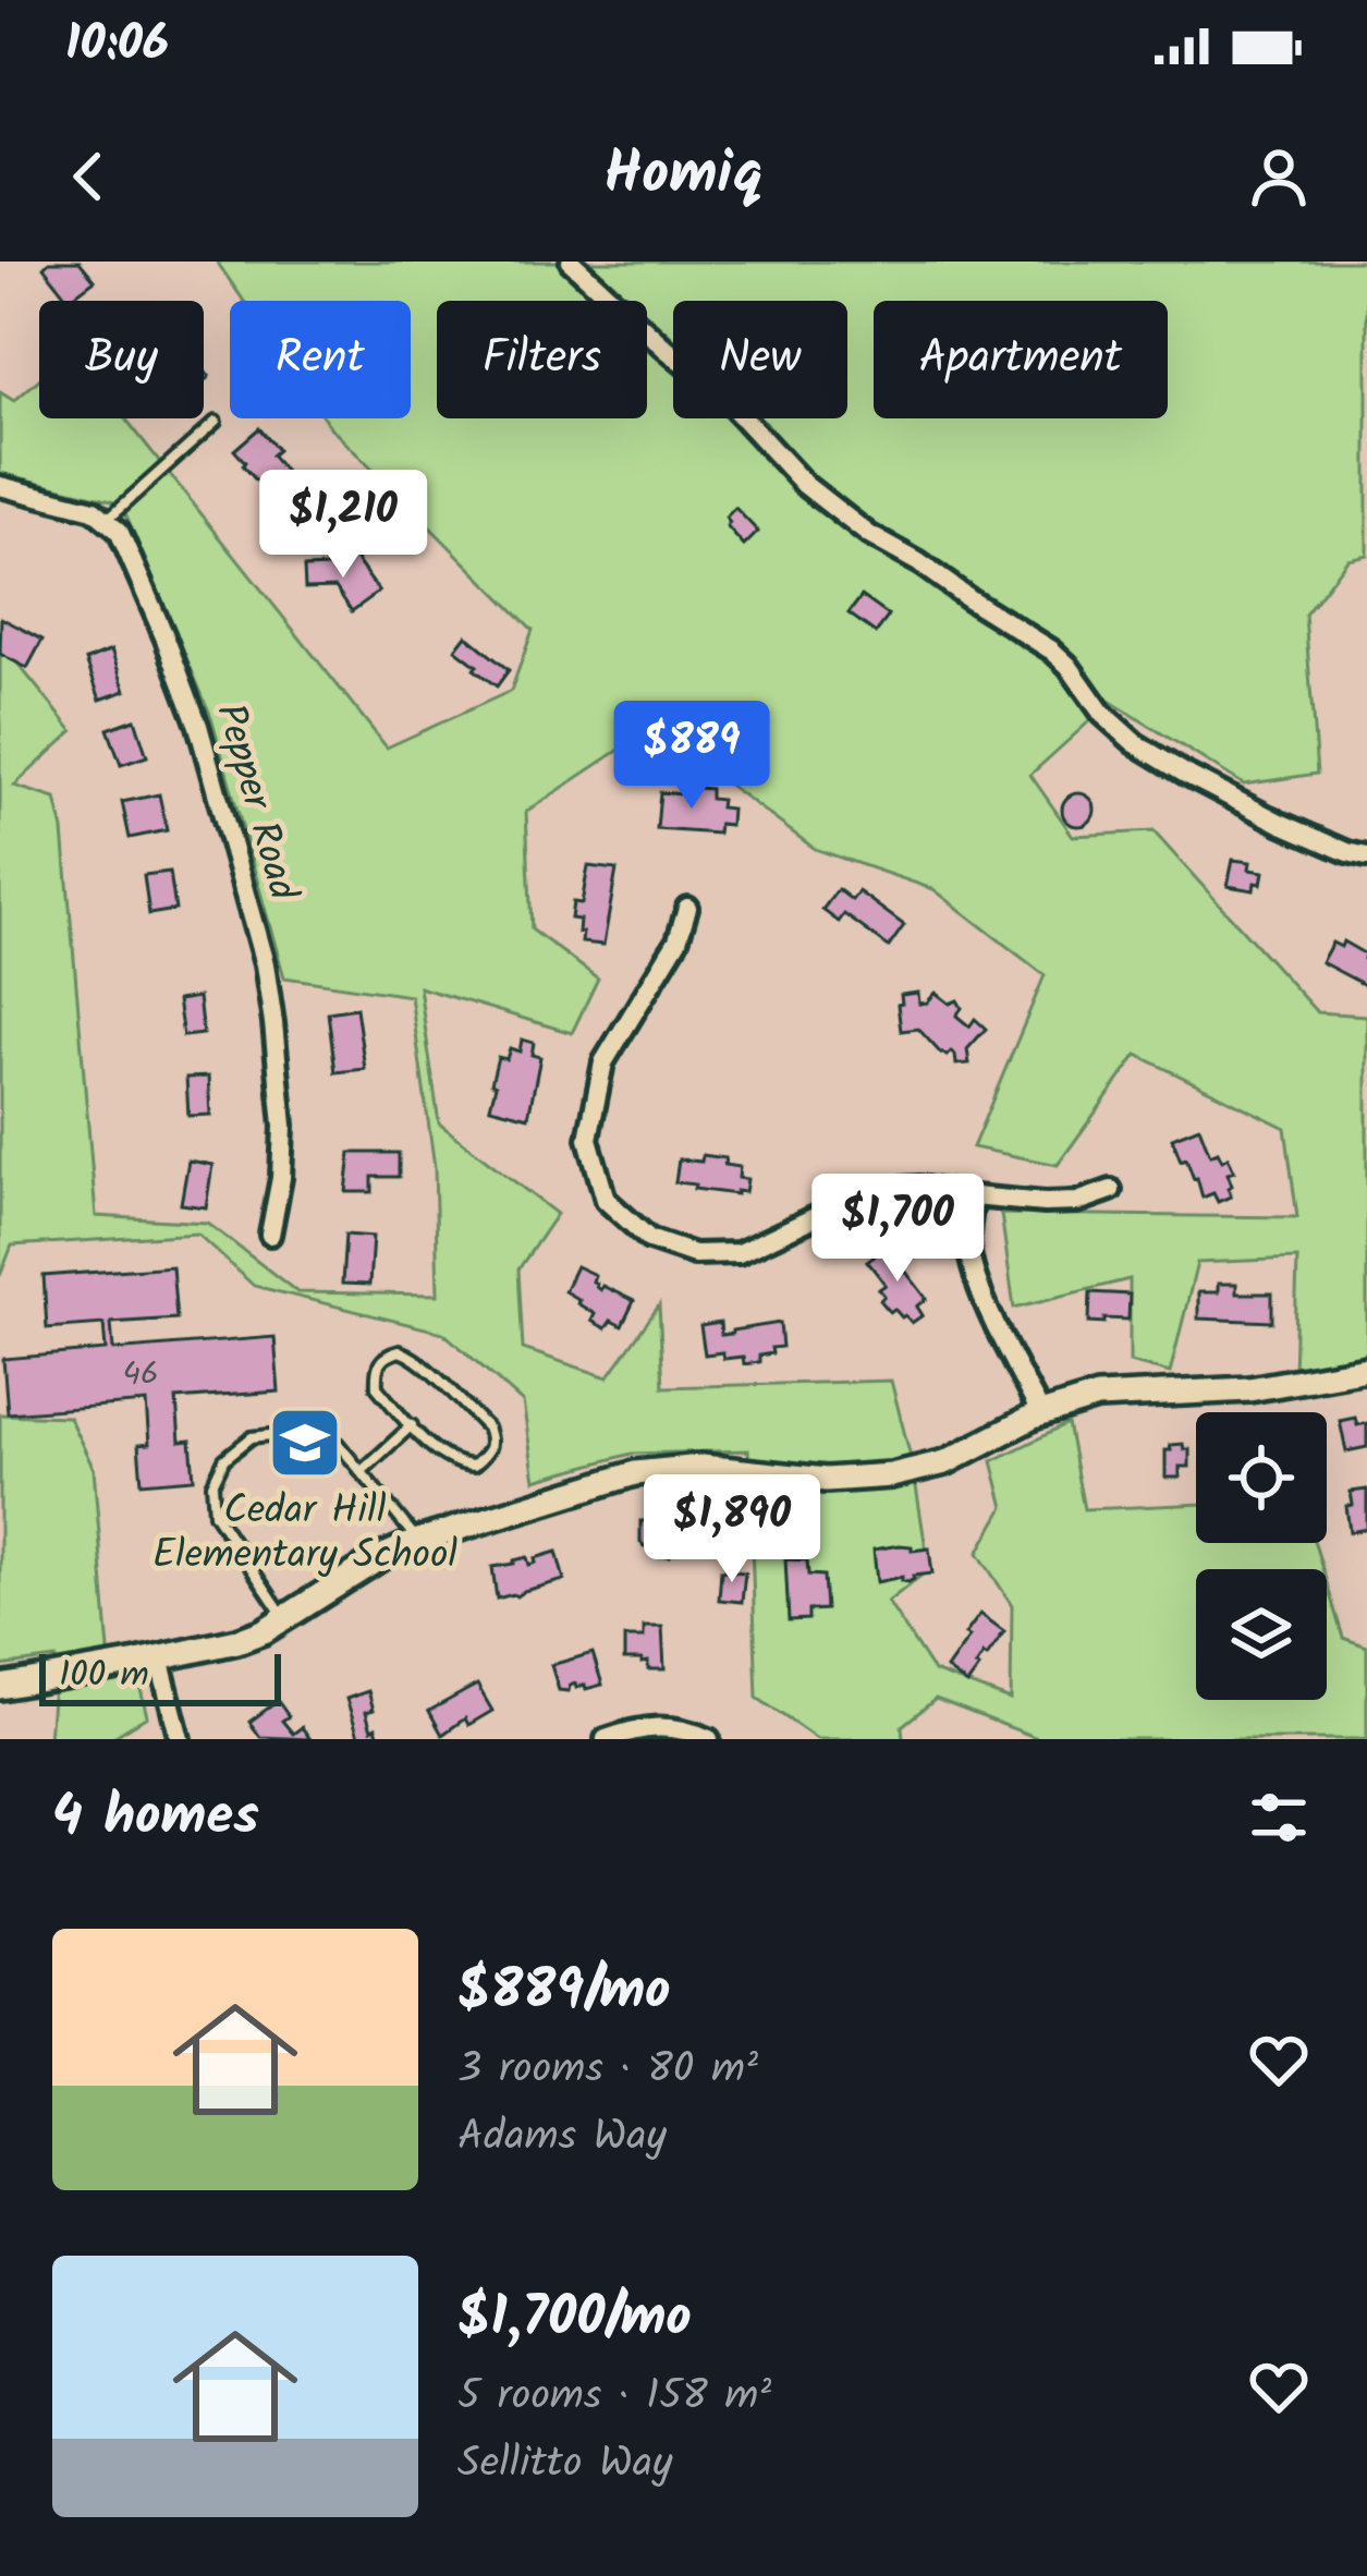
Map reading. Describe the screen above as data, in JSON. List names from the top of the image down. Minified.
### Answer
{"streets":{"street":["Pepper Road"]},"places":{"school or university":["Cedar Hill Elementary School"]},"house_numbers":["46"],"scale_bar":"100 m","page":{"status":"10:06","header":"Homiq","chip":["Buy","Rent","Filters","New","Apartment"],"price":["$1,210","$889","$1,700","$1,890"],"scale":"100 m","heading":"4 homes","list":[{"name":"$889/mo","note":"3 rooms · 80 m² · Adams Way"},{"name":"$1,700/mo","note":"5 rooms · 158 m² · Sellitto Way"}]}}
